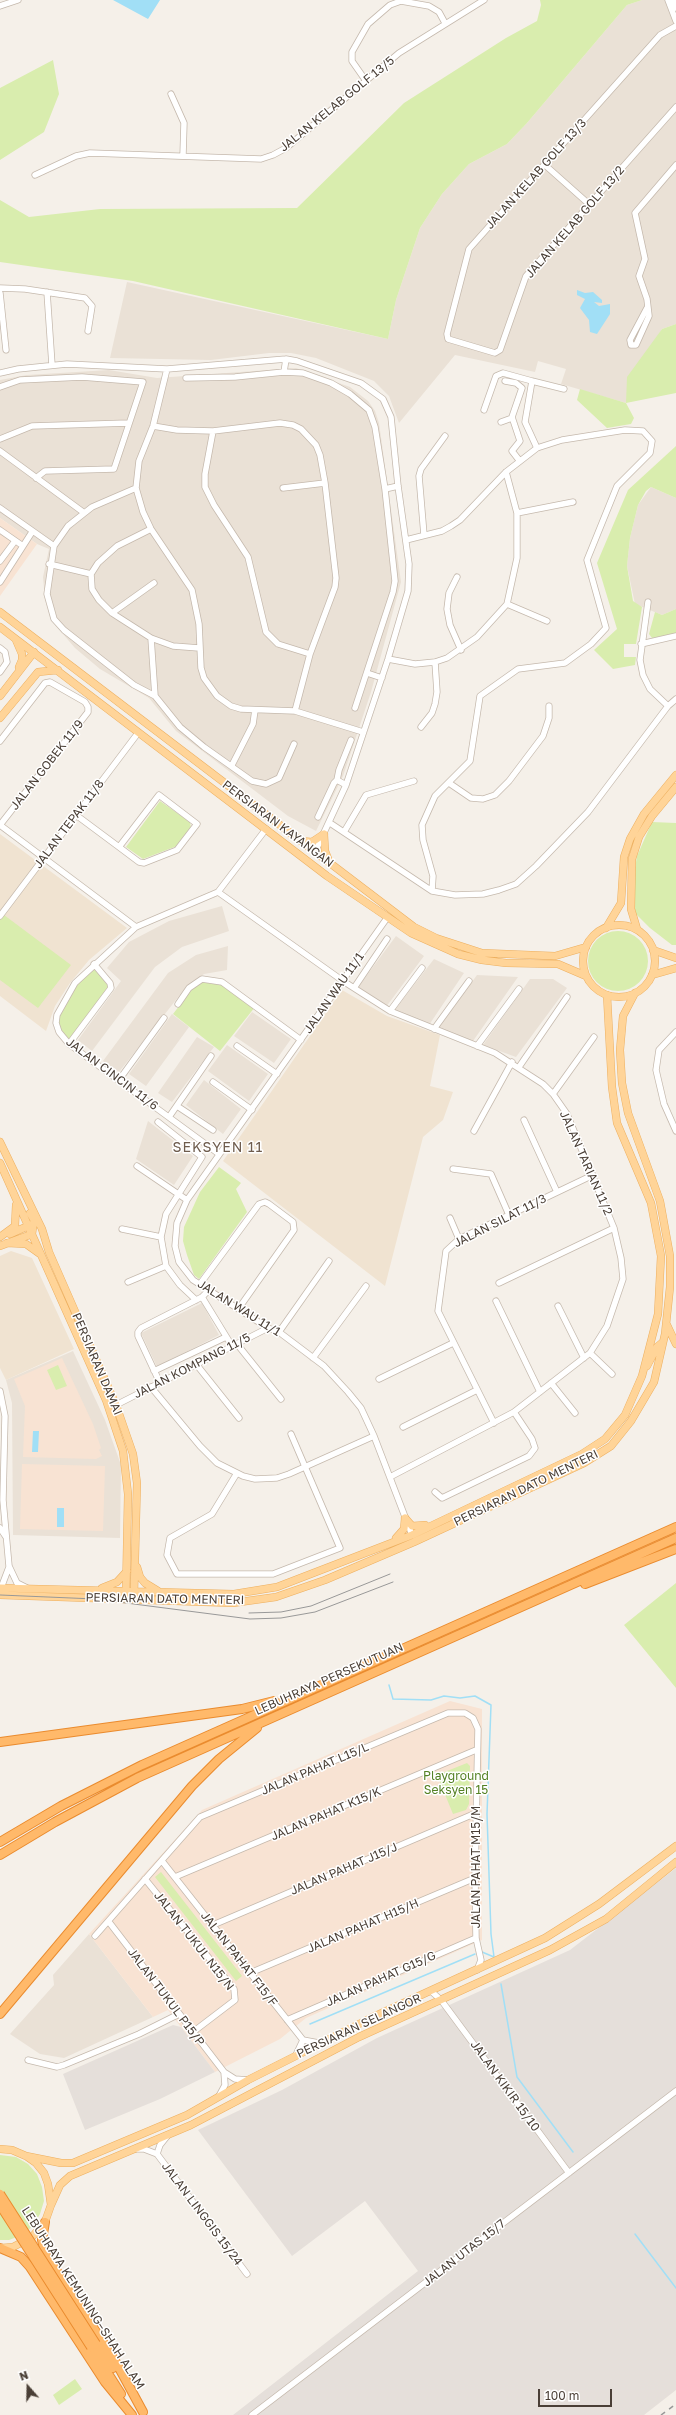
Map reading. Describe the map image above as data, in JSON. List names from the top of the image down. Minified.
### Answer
{"streets":{"highway":["LEBUHRAYA PERSEKUTUAN","LEBUHRAYA KEMUNING–SHAH ALAM"],"main road":["PERSIARAN KAYANGAN","PERSIARAN DAMAI","PERSIARAN DATO MENTERI","PERSIARAN SELANGOR"],"street":["JALAN KELAB GOLF 13/5","JALAN KELAB GOLF 13/3","JALAN KELAB GOLF 13/2","JALAN GOBEK 11/9","JALAN TEPAK 11/8","JALAN WAU 11/1","JALAN CINCIN 11/6","JALAN TARIAN 11/2","JALAN SILAT 11/3","JALAN KOMPANG 11/5","JALAN PAHAT L15/L","JALAN PAHAT K15/K","JALAN PAHAT M15/M","JALAN PAHAT J15/J","JALAN PAHAT H15/H","JALAN TUKUL N15/N","JALAN PAHAT F15/F","JALAN PAHAT G15/G","JALAN TUKUL P15/P","JALAN KIKIR 15/10","JALAN LINGGIS 15/24","JALAN UTAS 15/7"]},"crossings":[["JALAN KELAB GOLF 13/3","JALAN KELAB GOLF 13/2"],["JALAN TEPAK 11/8","PERSIARAN KAYANGAN"],["PERSIARAN KAYANGAN","JALAN WAU 11/1"],["PERSIARAN KAYANGAN","PERSIARAN DATO MENTERI"],["JALAN WAU 11/1","JALAN CINCIN 11/6"],["JALAN WAU 11/1","JALAN TARIAN 11/2"],["JALAN WAU 11/1","JALAN KOMPANG 11/5"],["JALAN WAU 11/1","PERSIARAN DATO MENTERI"],["JALAN CINCIN 11/6","JALAN TARIAN 11/2"],["JALAN TARIAN 11/2","JALAN SILAT 11/3"],["PERSIARAN DAMAI","JALAN KOMPANG 11/5"],["PERSIARAN DAMAI","PERSIARAN DATO MENTERI"],["JALAN PAHAT L15/L","JALAN PAHAT K15/K"],["JALAN PAHAT L15/L","JALAN PAHAT M15/M"],["JALAN PAHAT L15/L","JALAN TUKUL N15/N"],["JALAN PAHAT L15/L","JALAN TUKUL P15/P"],["JALAN PAHAT K15/K","JALAN PAHAT M15/M"],["JALAN PAHAT K15/K","JALAN PAHAT F15/F"],["JALAN PAHAT M15/M","JALAN PAHAT J15/J"],["JALAN PAHAT M15/M","JALAN PAHAT H15/H"],["JALAN PAHAT M15/M","JALAN PAHAT G15/G"],["JALAN PAHAT J15/J","JALAN PAHAT F15/F"],["JALAN PAHAT H15/H","JALAN PAHAT F15/F"],["JALAN TUKUL N15/N","JALAN TUKUL P15/P"],["JALAN PAHAT F15/F","JALAN PAHAT G15/G"],["PERSIARAN SELANGOR","JALAN KIKIR 15/10"],["PERSIARAN SELANGOR","JALAN LINGGIS 15/24"],["JALAN KIKIR 15/10","JALAN UTAS 15/7"]],"districts":["SEKSYEN 11"],"parks":["Playground Seksyen 15"],"scale_bar":"100 m","north":"top"}
